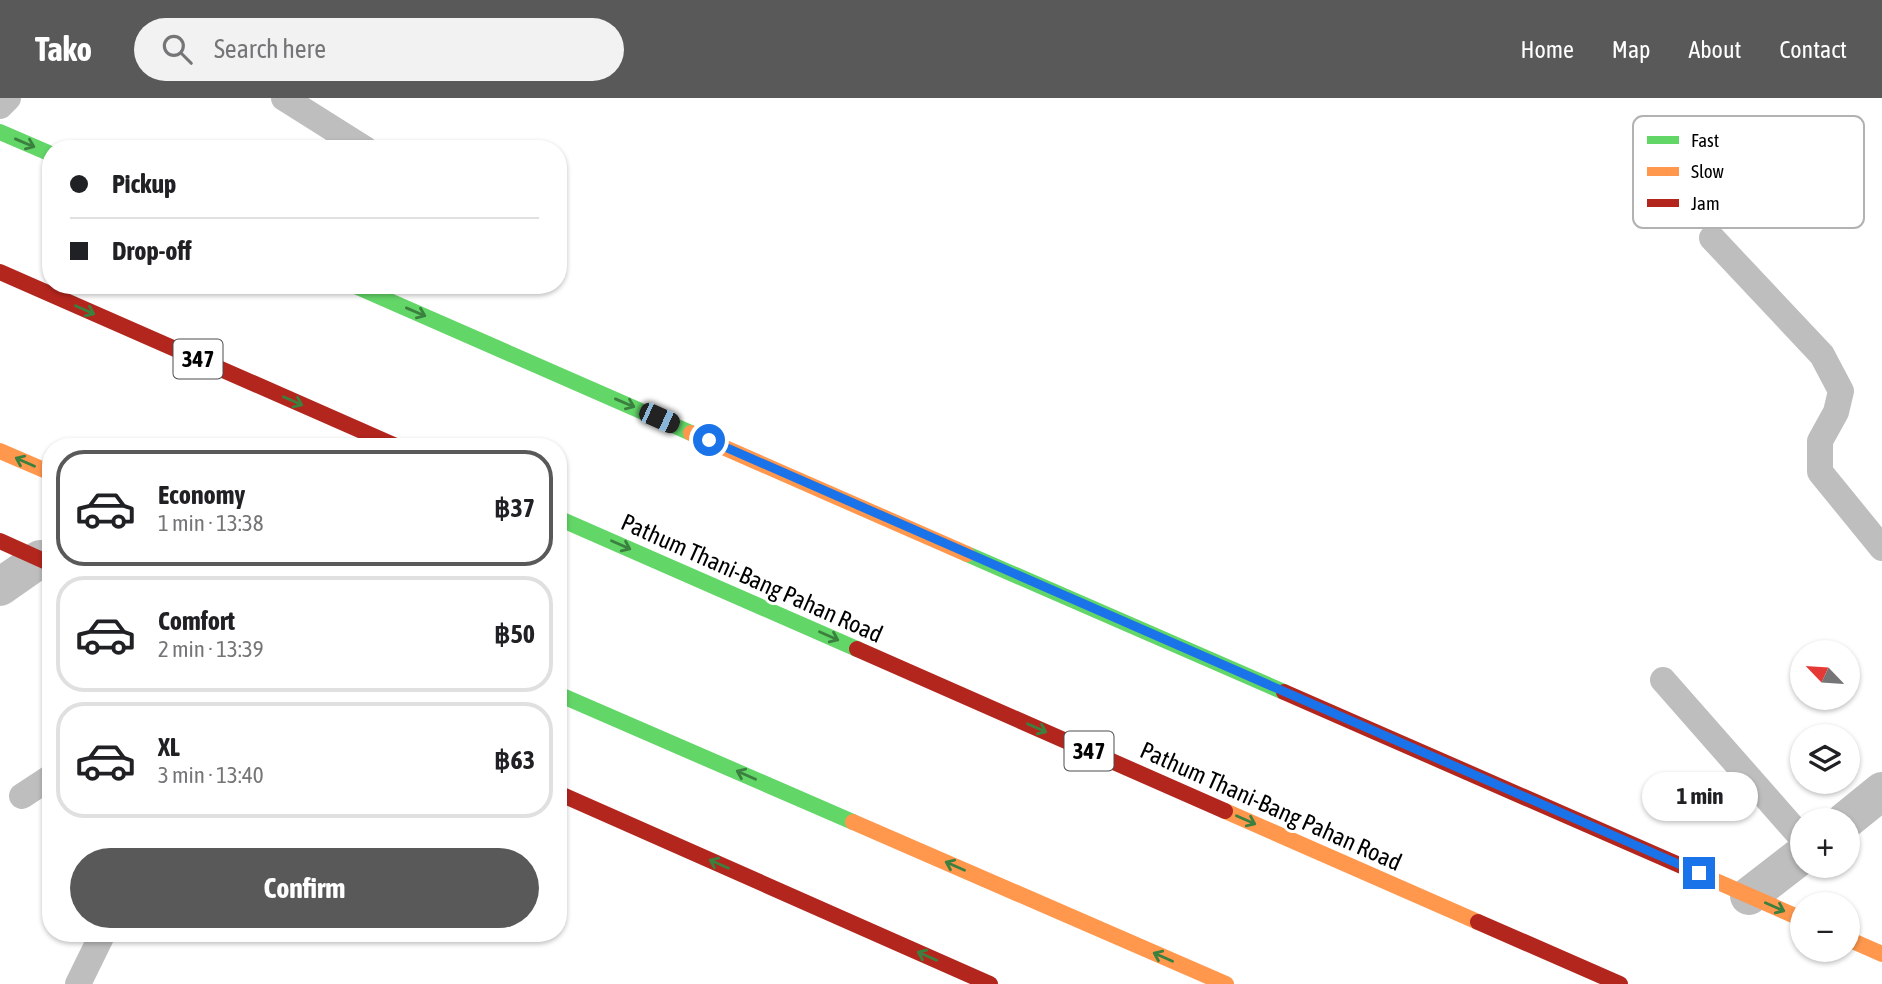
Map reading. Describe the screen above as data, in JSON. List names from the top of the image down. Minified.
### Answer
{"streets":{"main road":["347","Pathum Thani-Bang Pahan Road"]},"legend":["Fast","Slow","Jam"],"north":"top left","page":{"header":"Tako","search":"Search here","nav":["Home","Map","About","Contact"],"banner":["Pickup","Drop-off"],"list":[{"name":"Economy","note":"1 min · 13:38","value":"฿37"},{"name":"Comfort","note":"2 min · 13:39","value":"฿50"},{"name":"XL","note":"3 min · 13:40","value":"฿63"}],"map_buttons":["+","−"],"bubble":"1 min","buttons":"Confirm"}}
